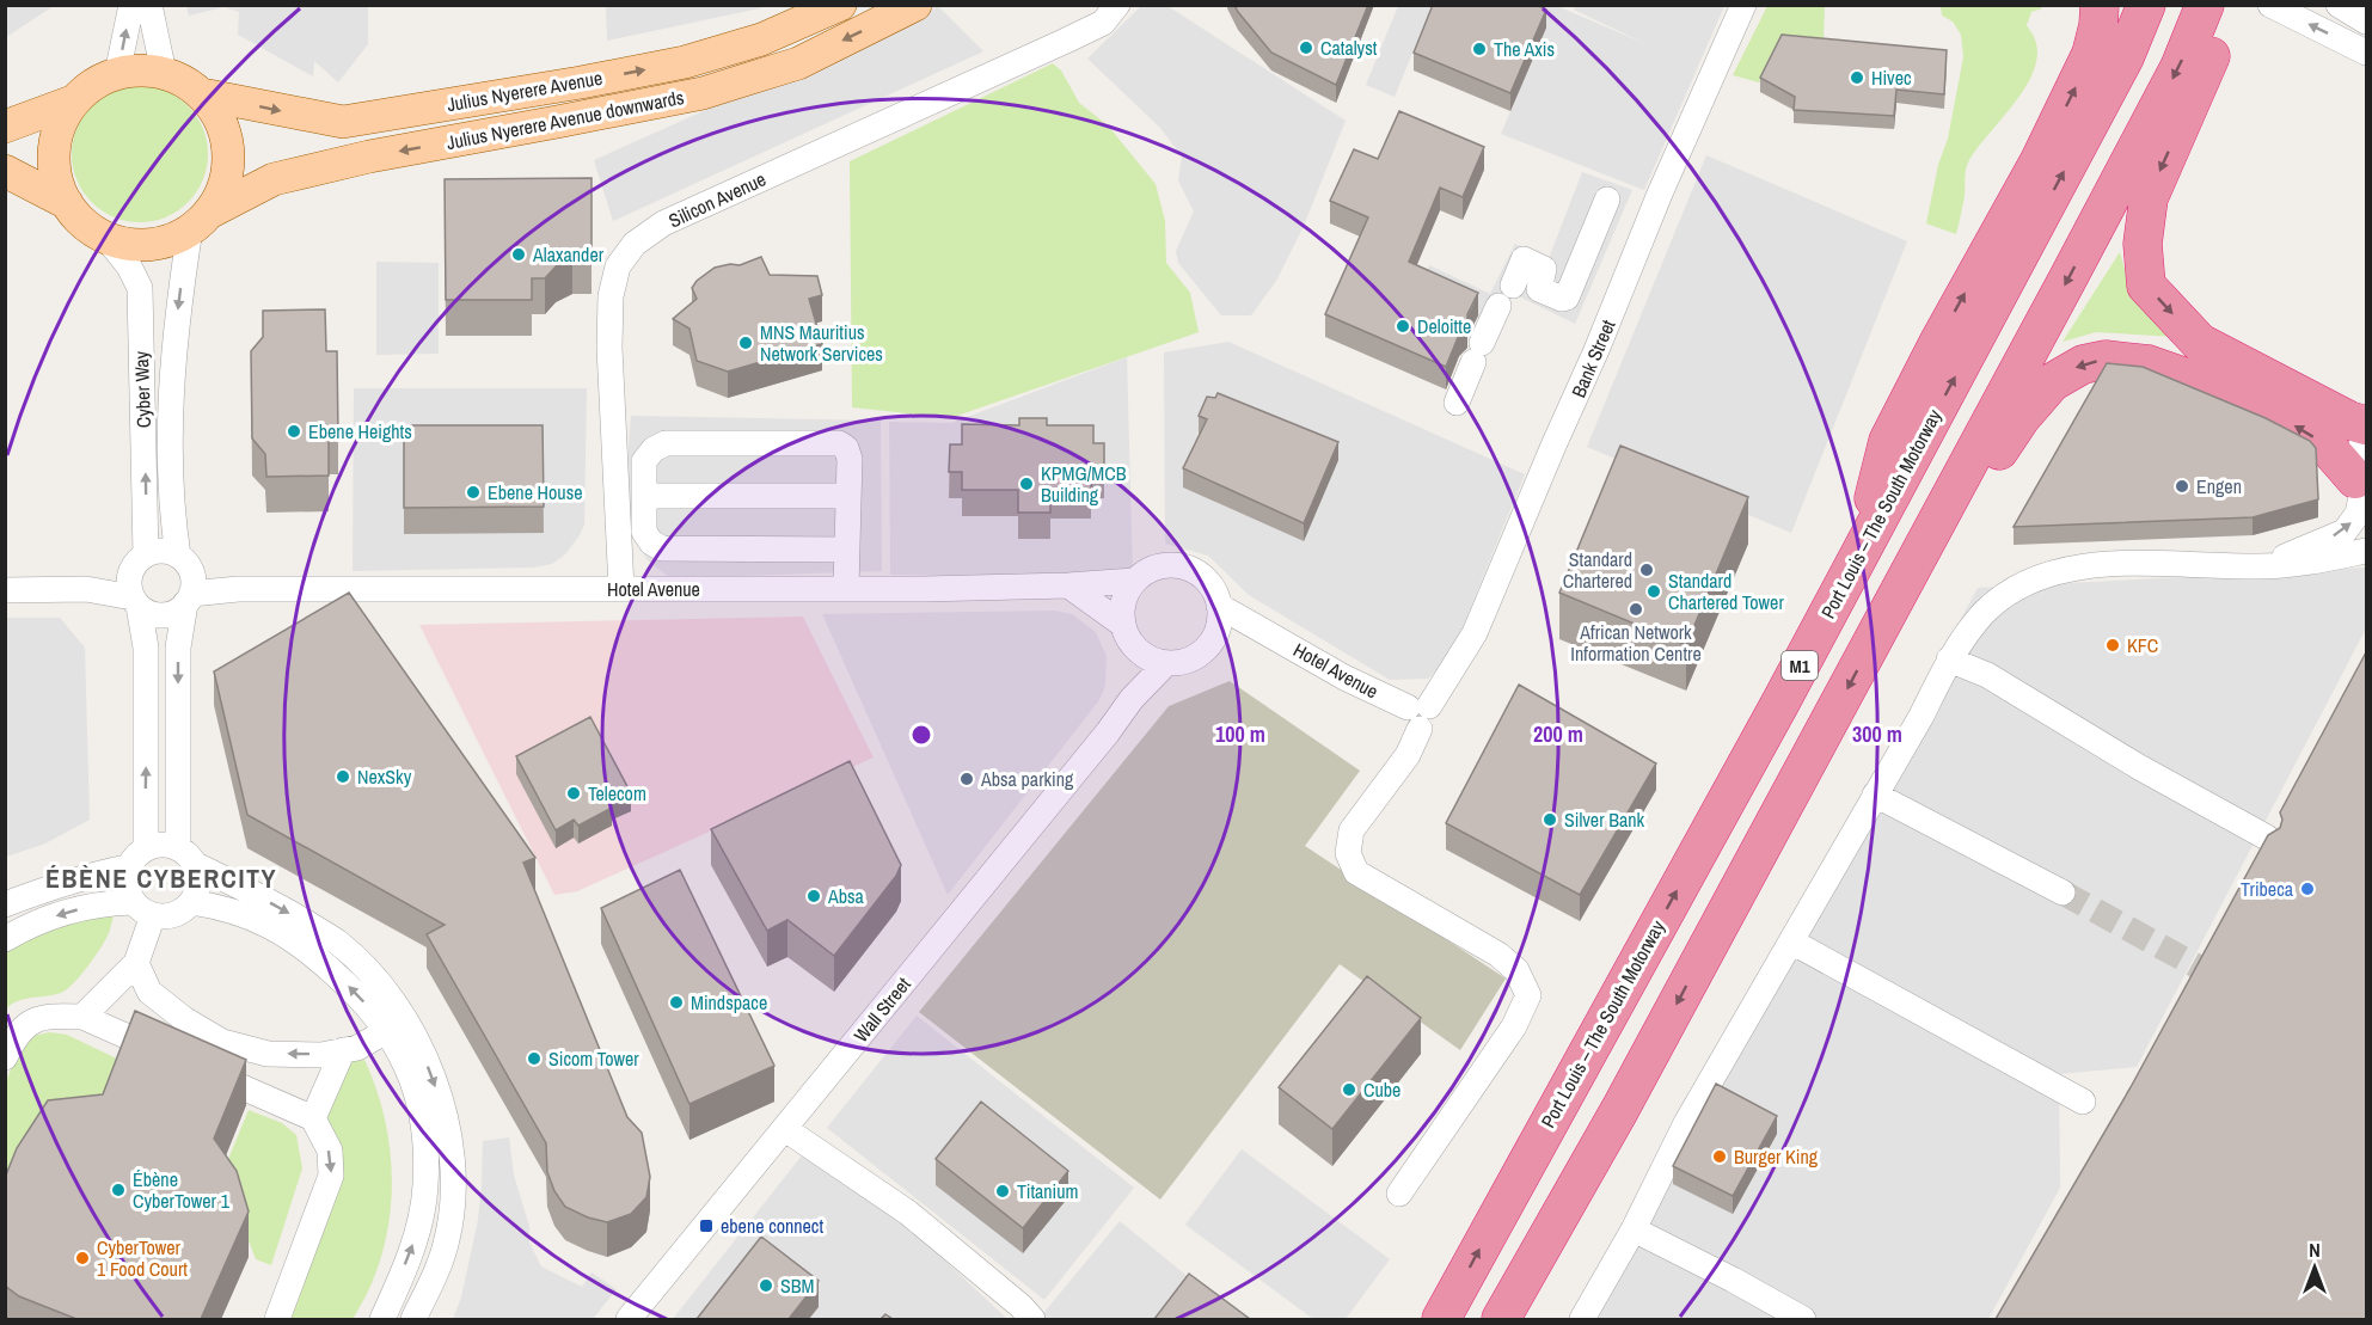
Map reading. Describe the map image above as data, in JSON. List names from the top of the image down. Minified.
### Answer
{"streets":{"highway":["Port Louis – The South Motorway","M1"],"main road":["Julius Nyerere Avenue","Julius Nyerere Avenue downwards"],"street":["Silicon Avenue","Bank Street","Cyber Way","Hotel Avenue","Wall Street"]},"crossings":[["Julius Nyerere Avenue","Julius Nyerere Avenue downwards"],["Julius Nyerere Avenue","Cyber Way"],["Julius Nyerere Avenue downwards","Cyber Way"],["Silicon Avenue","Hotel Avenue"],["Bank Street","Hotel Avenue"],["Cyber Way","Hotel Avenue"],["Hotel Avenue","Wall Street"]],"one_way":["Julius Nyerere Avenue","Julius Nyerere Avenue downwards"],"districts":["ÉBÈNE CYBERCITY"],"places":{"other":["Catalyst","The Axis","Hivec","Alaxander","Deloitte","MNS Mauritius Network Services","Ebene Heights","KPMG/MCB Building","Engen","Ebene House","Standard Chartered","Standard Chartered Tower","African Network Information Centre","KFC","NexSky","Absa parking","Telecom","Silver Bank","Tribeca","Absa","Mindspace","Sicom Tower","Cube","Burger King","Ébène CyberTower 1","Titanium","CyberTower 1 Food Court","SBM"],"transit":["ebene connect"]},"north":"top","rings":["100 m","200 m","300 m"]}
